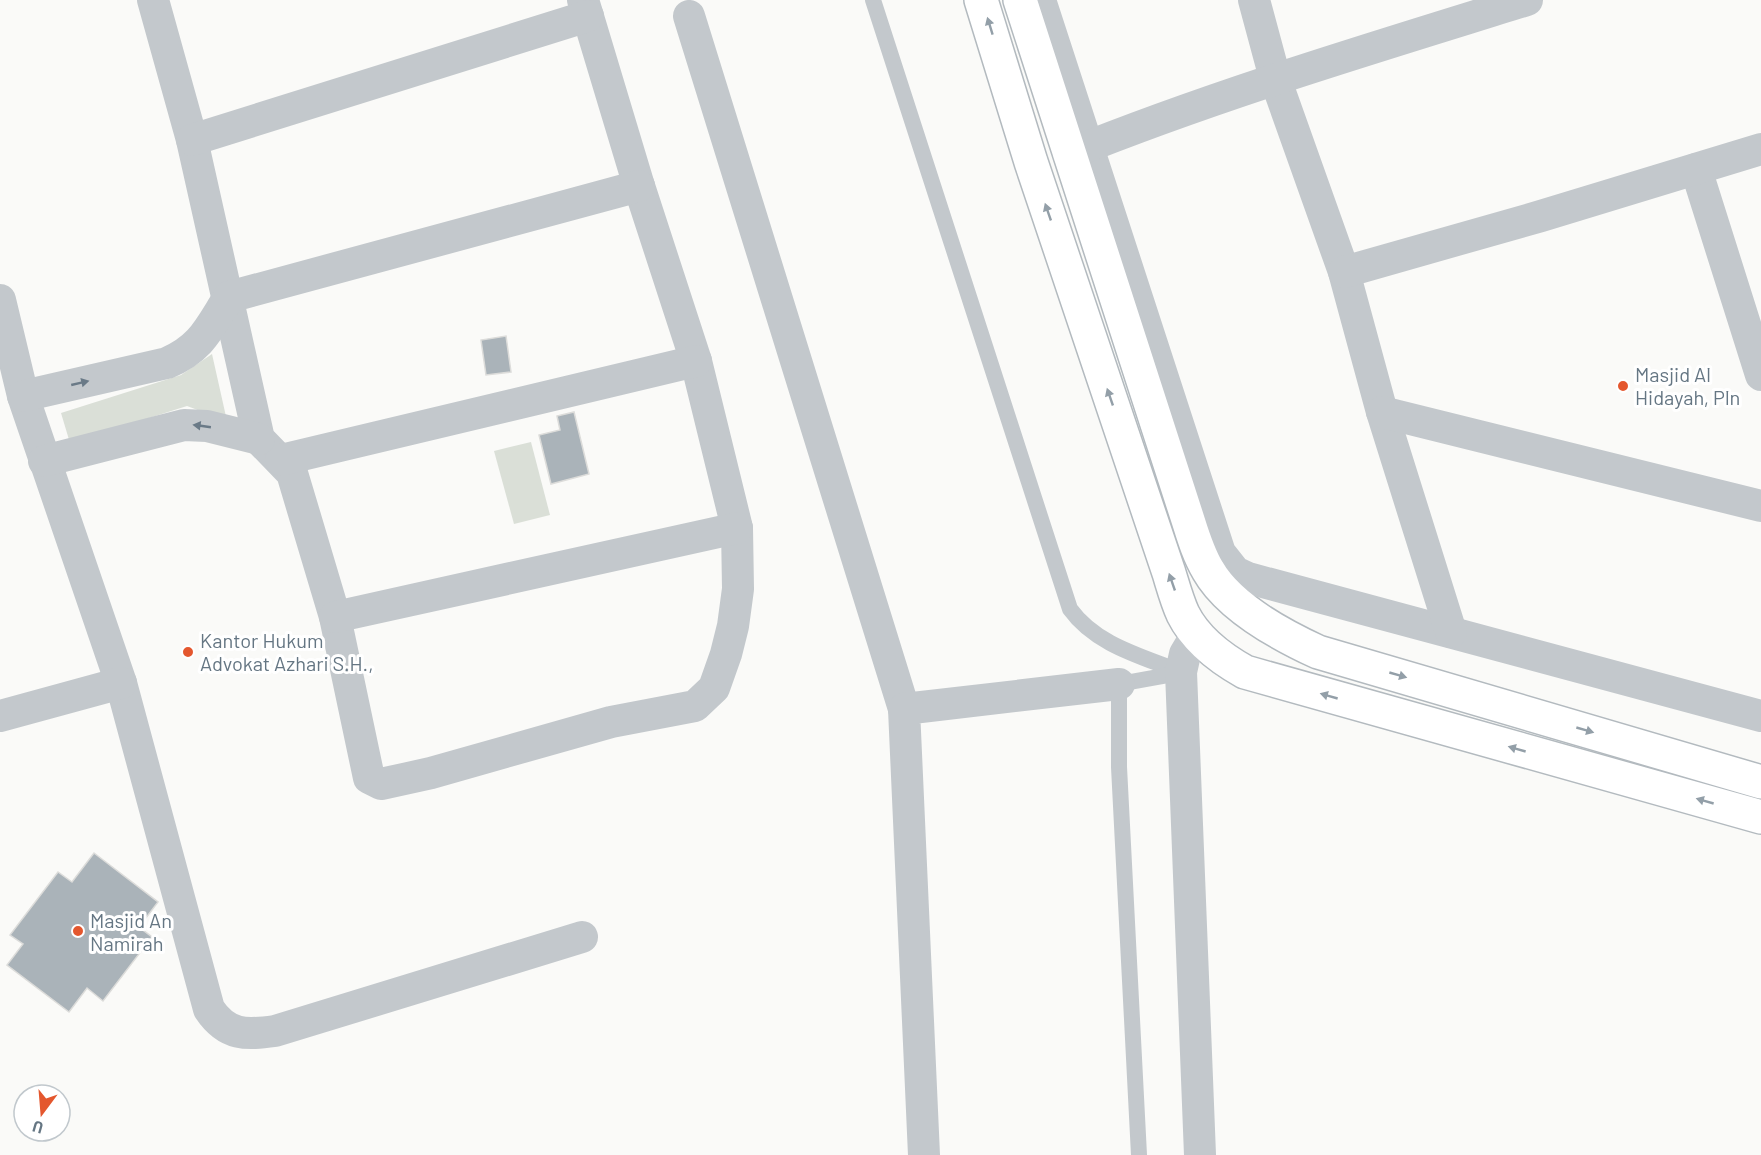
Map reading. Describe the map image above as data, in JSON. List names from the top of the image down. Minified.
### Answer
{"places":["Masjid Al Hidayah, Pln","Kantor Hukum Advokat Azhari S.H.,","Masjid An Namirah"],"north":"bottom"}
